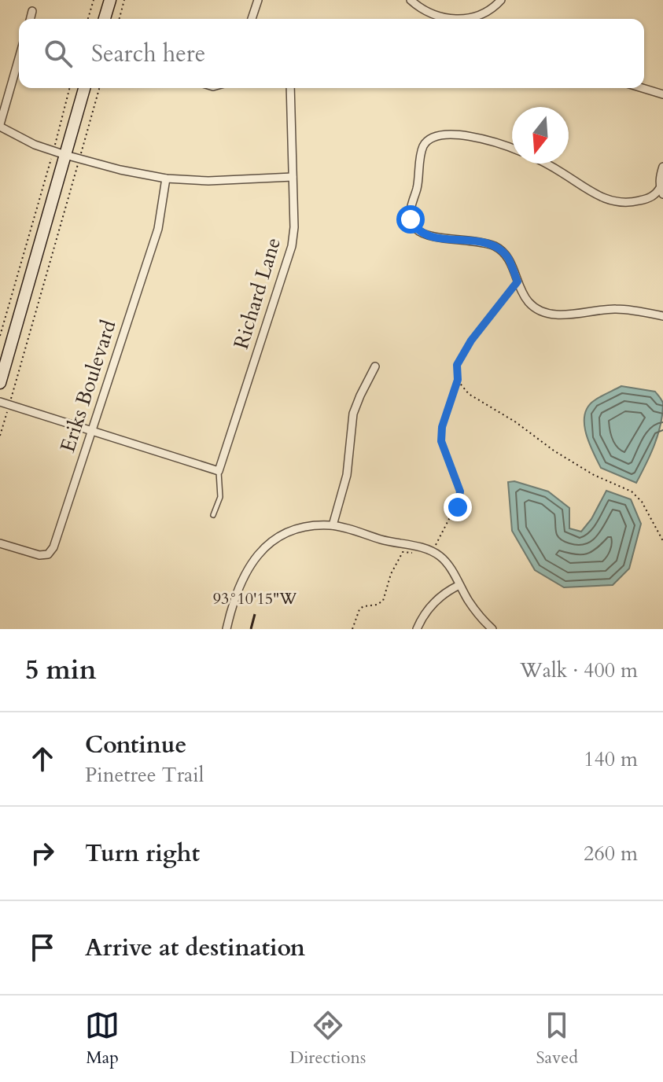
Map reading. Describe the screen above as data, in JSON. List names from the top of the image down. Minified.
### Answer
{"streets":{"street":["Richard Lane","Eriks Boulevard"]},"north":"bottom","page":{"search":"Search here","heading":["5 min","Walk · 400 m"],"list":[["Continue","Pinetree Trail","140 m"],["Turn right","260 m"],"Arrive at destination"],"nav":["Map","Directions","Saved"]},"coordinates":["93°10'15\"W"]}
